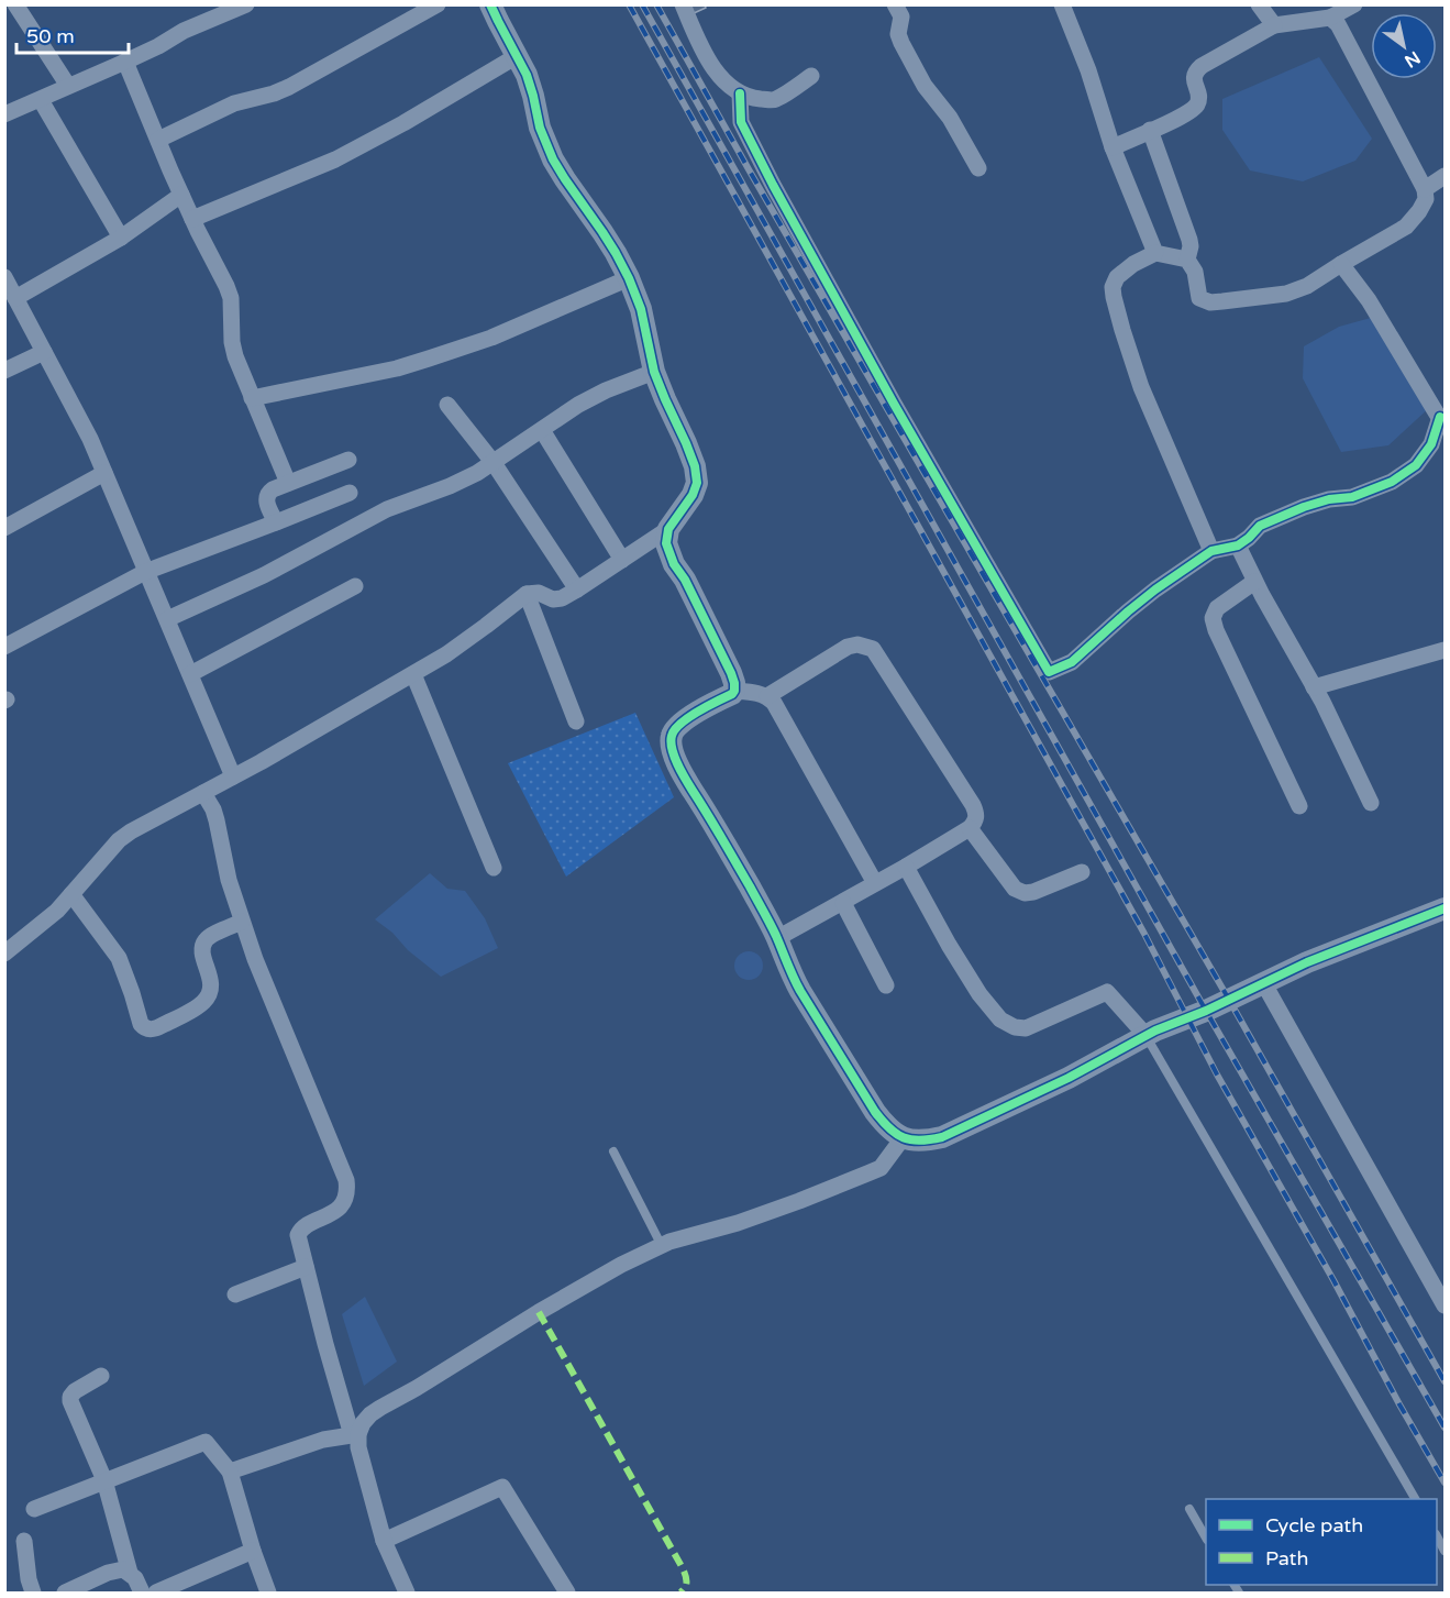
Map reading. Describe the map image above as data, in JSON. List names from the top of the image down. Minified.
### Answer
{"legend":["Cycle path","Path"],"scale_bar":"50 m","north":"bottom right"}
